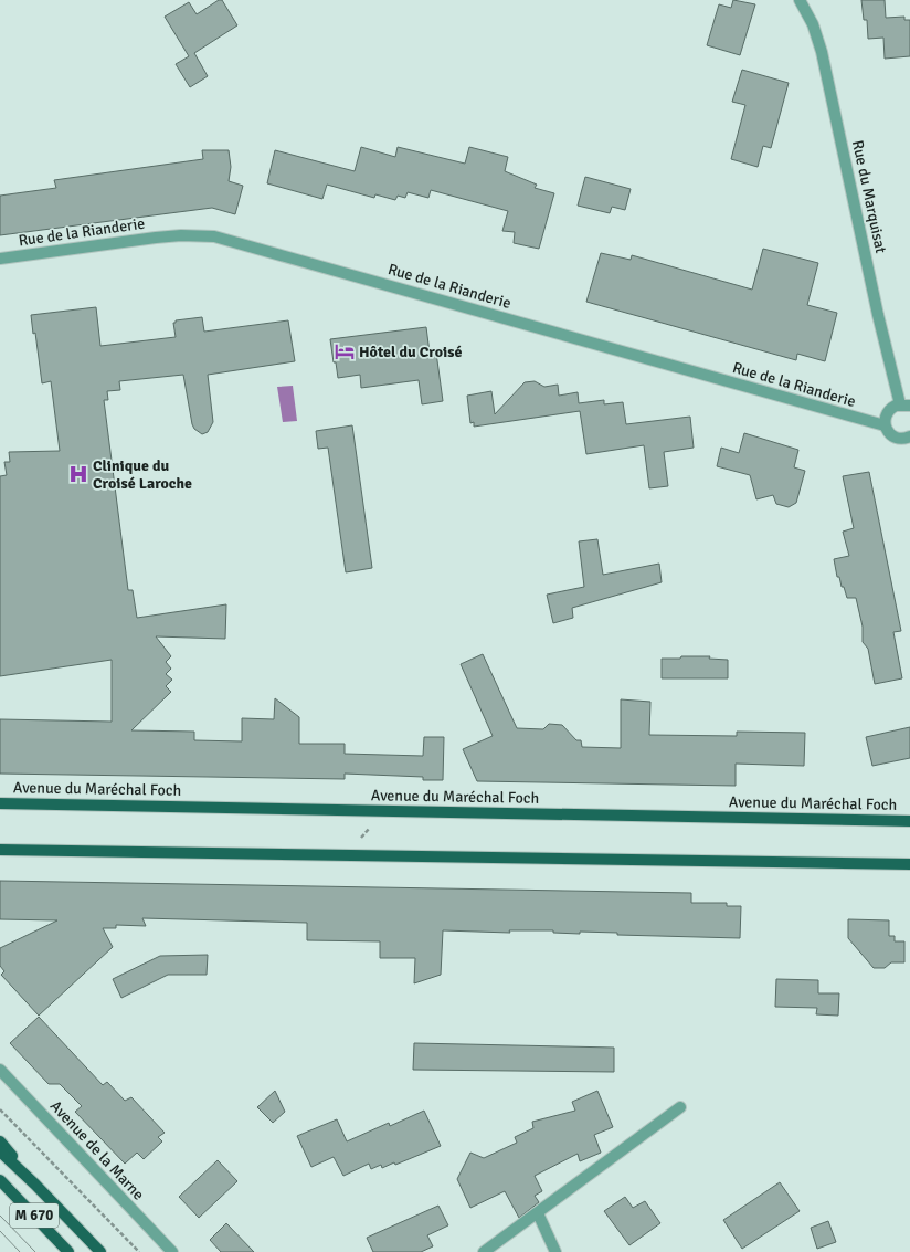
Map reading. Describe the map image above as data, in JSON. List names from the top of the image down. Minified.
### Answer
{"streets":{"main road":["Avenue du Maréchal Foch","M 670"],"street":["Rue du Marquisat","Rue de la Rianderie","Avenue de la Marne"]},"places":{"hotel":["Hôtel du Croisé"],"hospital":["Clinique du Croisé Laroche"]}}
